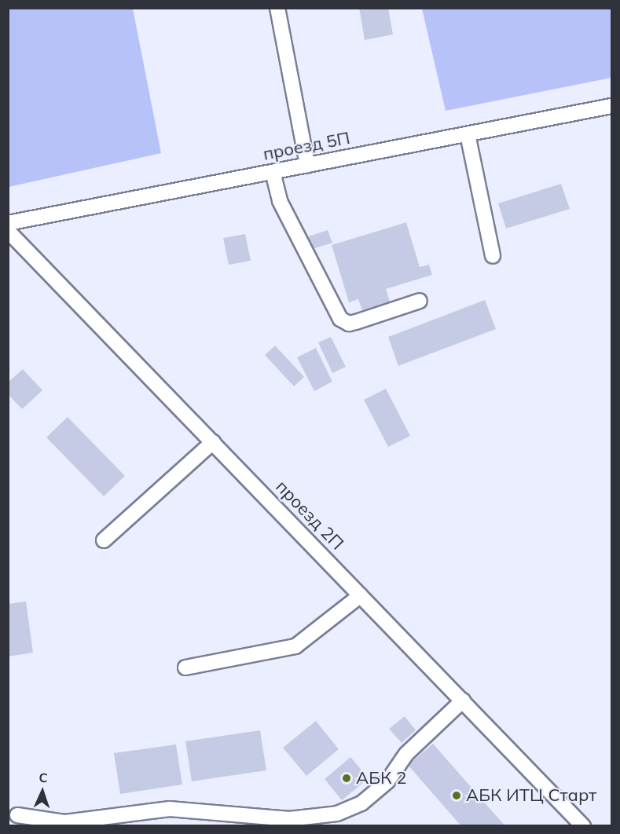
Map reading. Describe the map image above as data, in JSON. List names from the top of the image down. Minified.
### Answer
{"streets":{"street":["проезд 5П","проезд 2П"]},"places":["АБК 2","АБК ИТЦ Старт"],"north":"top"}
